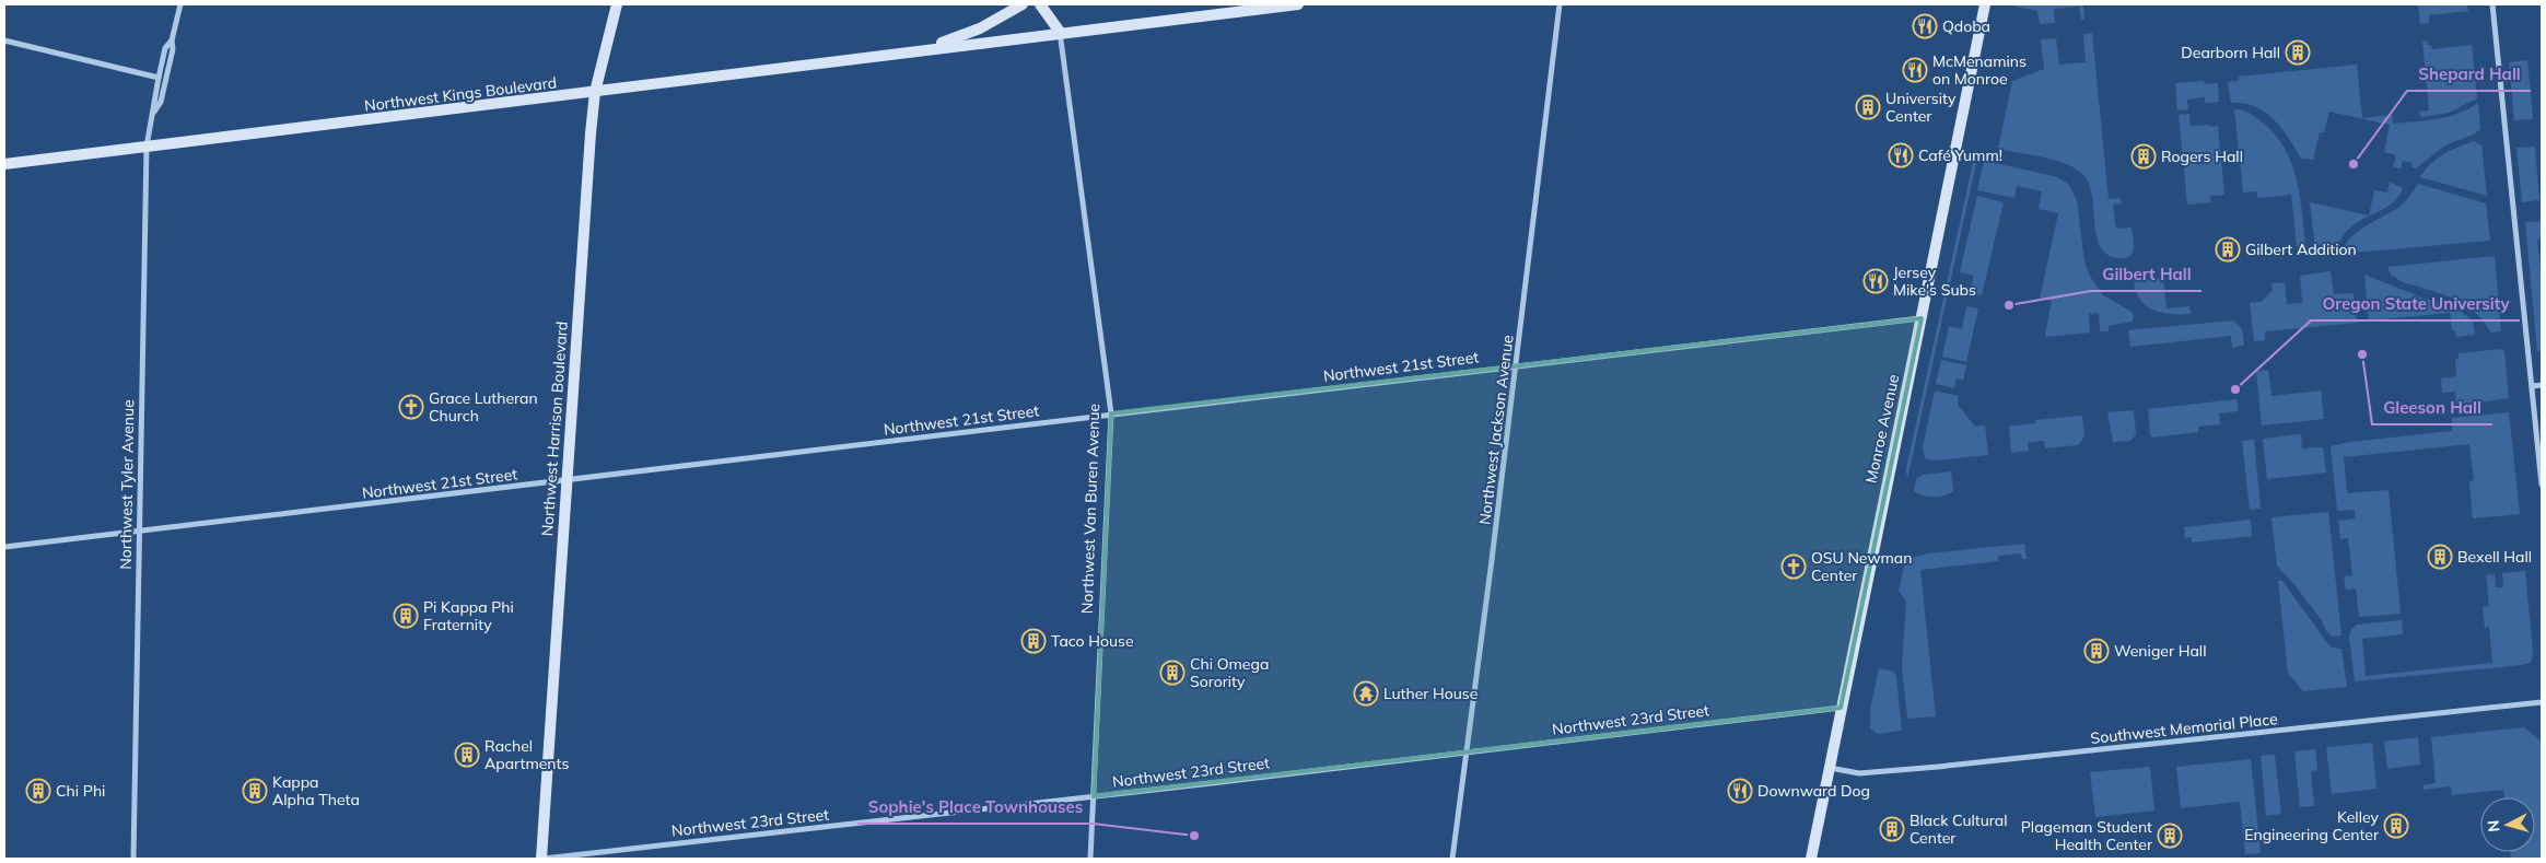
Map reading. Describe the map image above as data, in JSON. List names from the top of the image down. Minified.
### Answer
{"streets":{"main road":["Northwest Kings Boulevard","Northwest Harrison Boulevard","Monroe Avenue","Northwest Van Buren Avenue"],"street":["Northwest 21st Street","Northwest Jackson Avenue","Northwest Tyler Avenue","Northwest 23rd Street","Southwest Memorial Place"]},"crossings":[["Northwest Kings Boulevard","Northwest Harrison Boulevard"],["Northwest Kings Boulevard","Northwest Tyler Avenue"],["Northwest Kings Boulevard","Northwest Van Buren Avenue"],["Northwest 21st Street","Northwest Harrison Boulevard"],["Northwest 21st Street","Monroe Avenue"],["Northwest 21st Street","Northwest Jackson Avenue"],["Northwest 21st Street","Northwest Tyler Avenue"],["Northwest 21st Street","Northwest Van Buren Avenue"],["Northwest Harrison Boulevard","Northwest 23rd Street"],["Monroe Avenue","Northwest 23rd Street"],["Monroe Avenue","Southwest Memorial Place"],["Northwest Jackson Avenue","Northwest 23rd Street"],["Northwest Van Buren Avenue","Northwest 23rd Street"]],"places":{"restaurant":["Qdoba","McMenamins on Monroe","Café Yumm!","Jersey Mike's Subs","Downward Dog"],"building":["Dearborn Hall","University Center","Rogers Hall","Gilbert Addition","Bexell Hall","Pi Kappa Phi Fraternity","Taco House","Weniger Hall","Chi Omega Sorority","Rachel Apartments","Chi Phi","Kappa Alpha Theta","Kelley Engineering Center","Black Cultural Center","Plageman Student Health Center"],"other":["Shepard Hall","Gilbert Hall","Gleeson Hall","Oregon State University","Sophie's Place Townhouses"],"church":["Grace Lutheran Church","OSU Newman Center"],"temple":["Luther House"]},"north":"left"}
